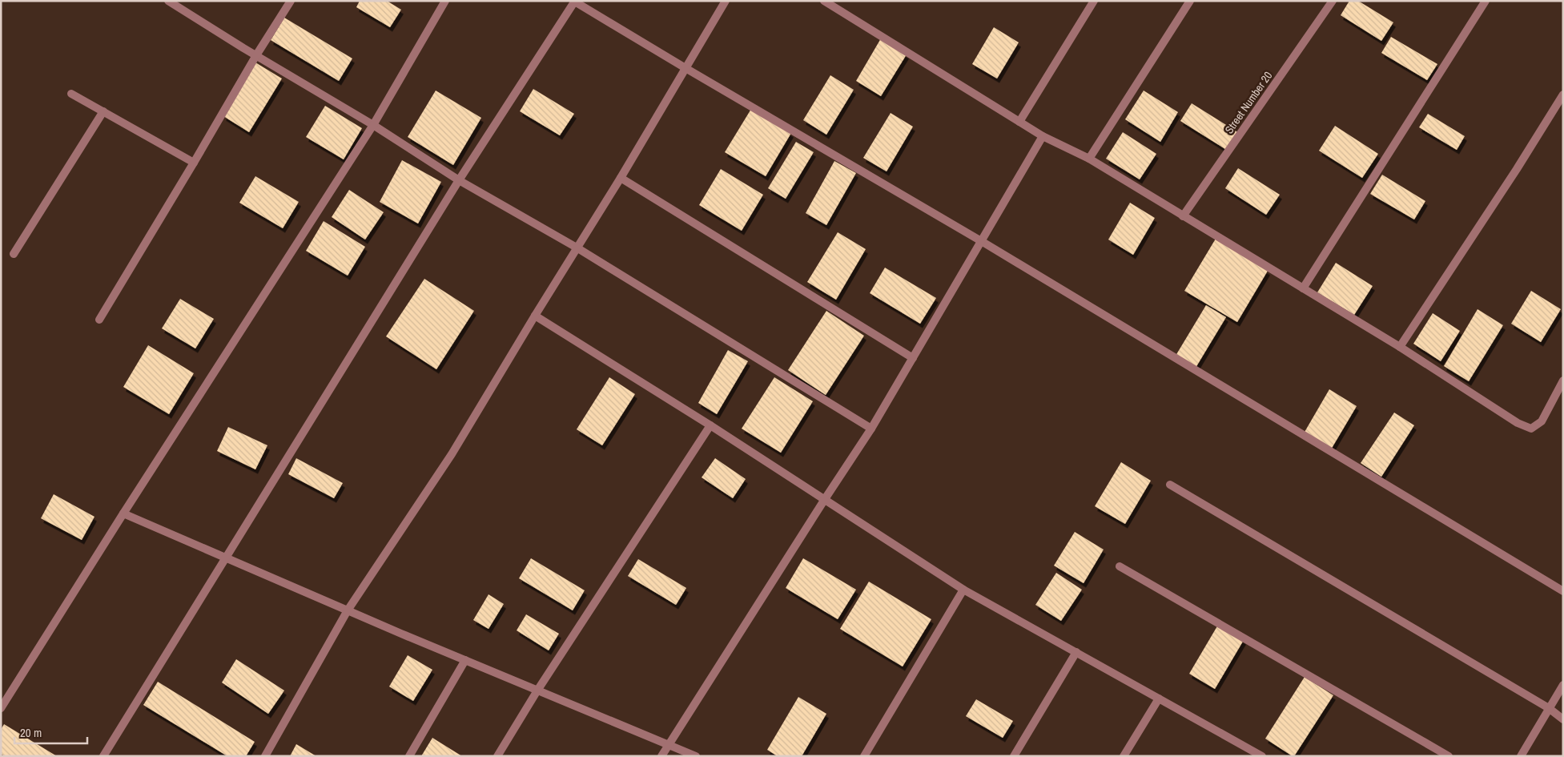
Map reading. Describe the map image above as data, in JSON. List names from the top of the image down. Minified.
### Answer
{"streets":{"street":["Street Number 20"]},"scale_bar":"20 m"}
